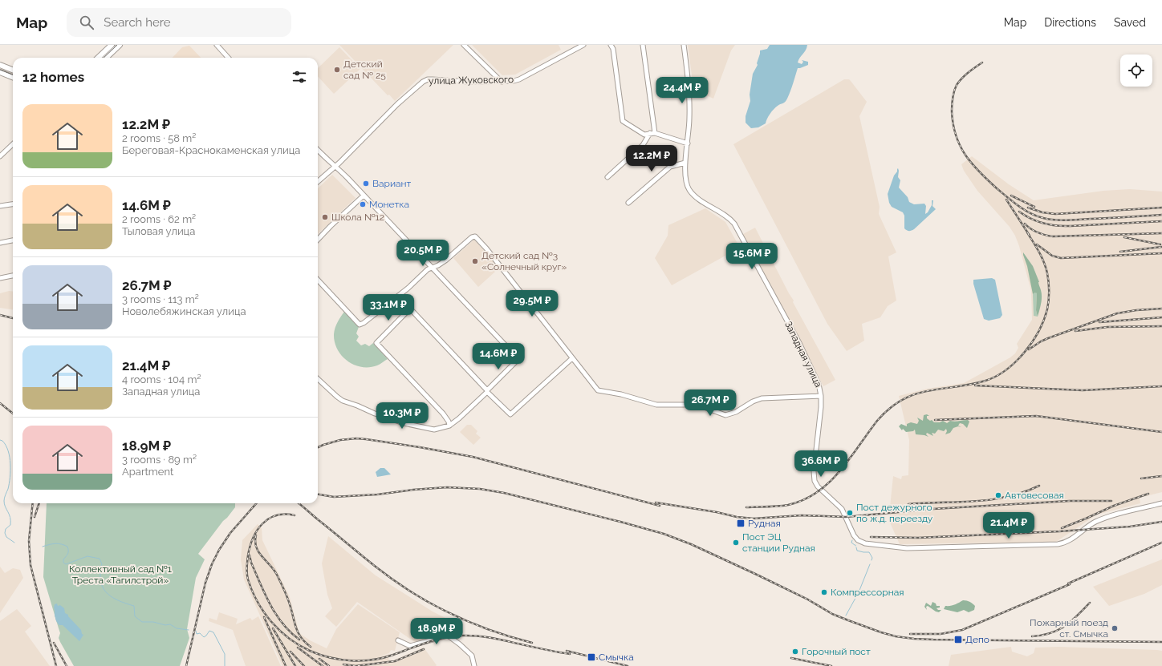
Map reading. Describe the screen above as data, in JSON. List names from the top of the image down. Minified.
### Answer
{"streets":{"street":["улица Жуковского","Западная улица"]},"parks":["Коллективный сад №1 Треста «Тагилстрой»"],"places":{"other":["Детский сад № 25","Вариант","Монетка","Школа №12","Детский сад №3 «Солнечный круг»","Автовесовая","Пост дежурного по ж.д. переезду","Пост ЭЦ станции Рудная","Компрессорная","Пожарный поезд ст. Смычка","Горочный пост"],"transit":["Рудная","Депо","Смычка"]},"page":{"header":"Map","search":"Search here","nav":["Map","Directions","Saved"],"heading":"12 homes","price":["24.4M ₽","12.2M ₽","20.5M ₽","15.6M ₽","29.5M ₽","33.1M ₽","14.6M ₽","26.7M ₽","10.3M ₽","36.6M ₽","21.4M ₽","18.9M ₽"],"list":[{"name":"12.2M ₽","note":"2 rooms · 58 m² · Береговая-Краснокаменская улица"},{"name":"14.6M ₽","note":"2 rooms · 62 m² · Тыловая улица"},{"name":"26.7M ₽","note":"3 rooms · 113 m² · Новолебяжинская улица"},{"name":"21.4M ₽","note":"4 rooms · 104 m² · Западная улица"},{"name":"18.9M ₽","note":"3 rooms · 89 m² · Apartment"}]}}
